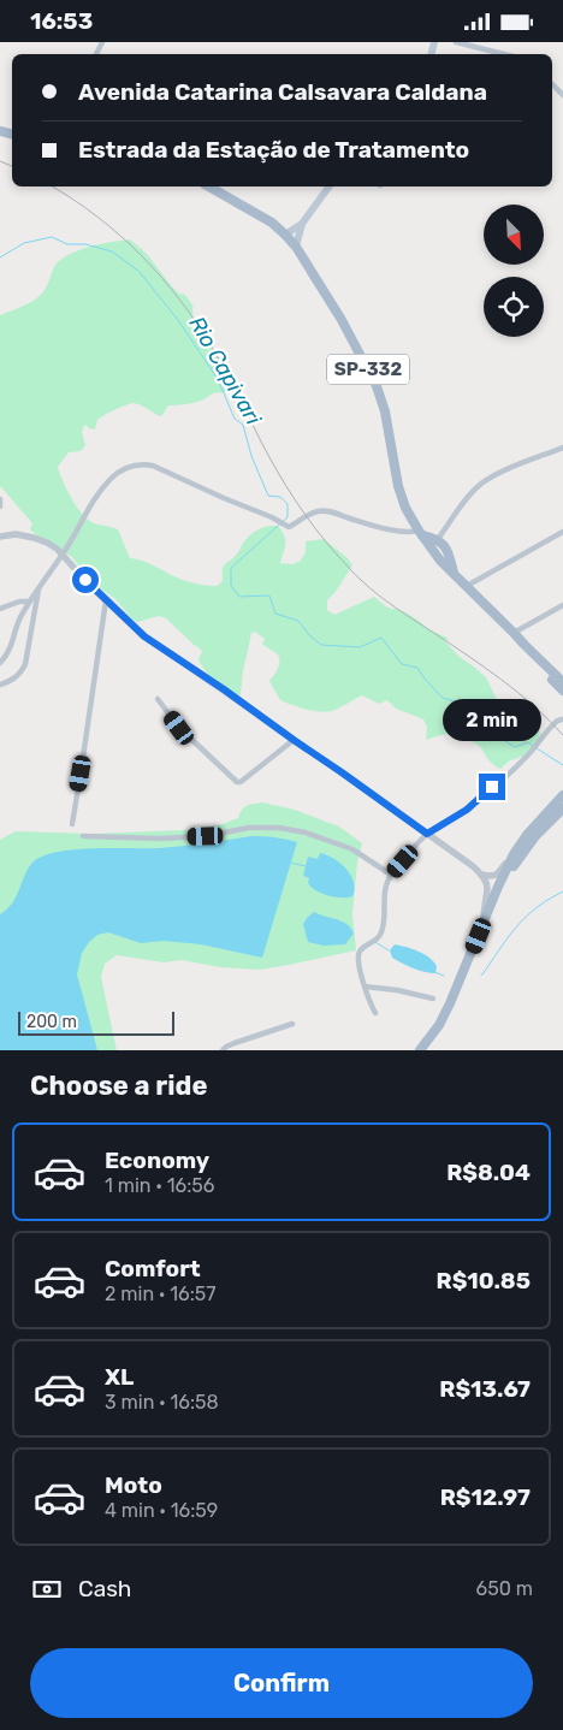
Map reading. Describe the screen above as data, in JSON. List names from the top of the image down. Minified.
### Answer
{"streets":{"main road":["SP-332"]},"water":["Rio Capivari"],"scale_bar":"200 m","north":"bottom right","page":{"status":"16:53","banner":["Avenida Catarina Calsavara Caldana","Estrada da Estação de Tratamento"],"bubble":"2 min","scale":"200 m","heading":"Choose a ride","list":[{"name":"Economy","note":"1 min · 16:56","value":"R$8.04"},{"name":"Comfort","note":"2 min · 16:57","value":"R$10.85"},{"name":"XL","note":"3 min · 16:58","value":"R$13.67"},{"name":"Moto","note":"4 min · 16:59","value":"R$12.97"}],"pay":["Cash","650 m"],"buttons":"Confirm"}}
